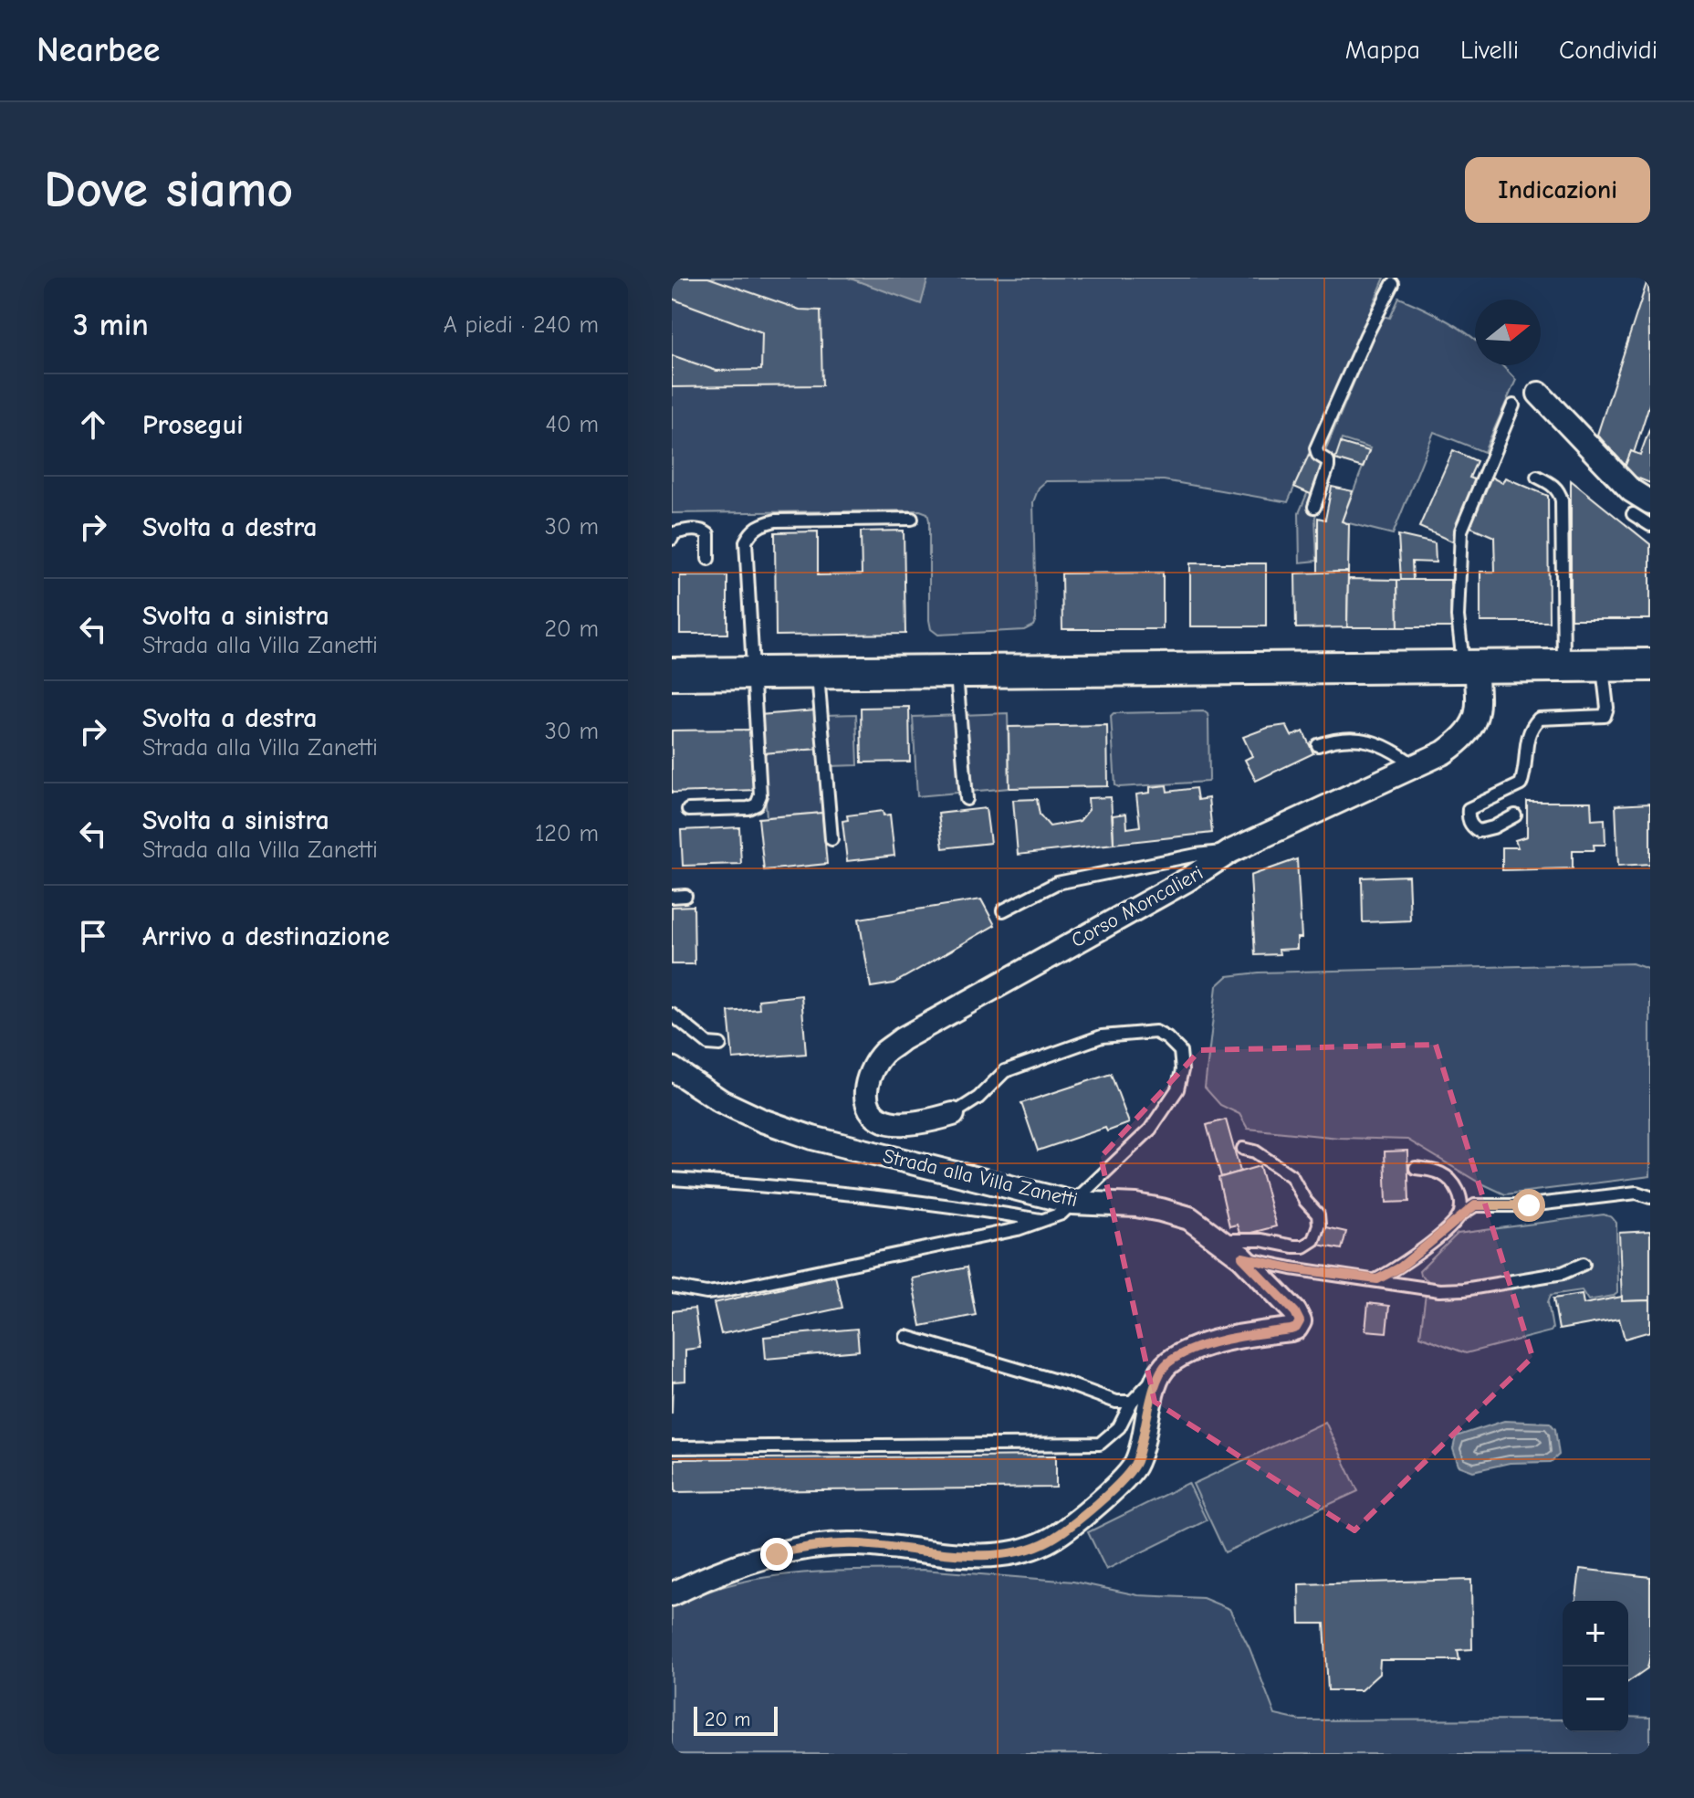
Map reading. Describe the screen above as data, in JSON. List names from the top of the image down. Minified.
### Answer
{"streets":{"street":["Corso Moncalieri","Strada alla Villa Zanetti"]},"scale_bar":"20 m","north":"right","page":{"header":"Nearbee","nav":["Mappa","Livelli","Condividi"],"buttons":"Indicazioni","title":"Dove siamo","heading":["3 min","A piedi · 240 m"],"list":[["Prosegui","40 m"],["Svolta a destra","30 m"],["Svolta a sinistra","Strada alla Villa Zanetti","20 m"],["Svolta a destra","Strada alla Villa Zanetti","30 m"],["Svolta a sinistra","Strada alla Villa Zanetti","120 m"],"Arrivo a destinazione"],"map_buttons":["+","−"],"scale":"20 m"}}
